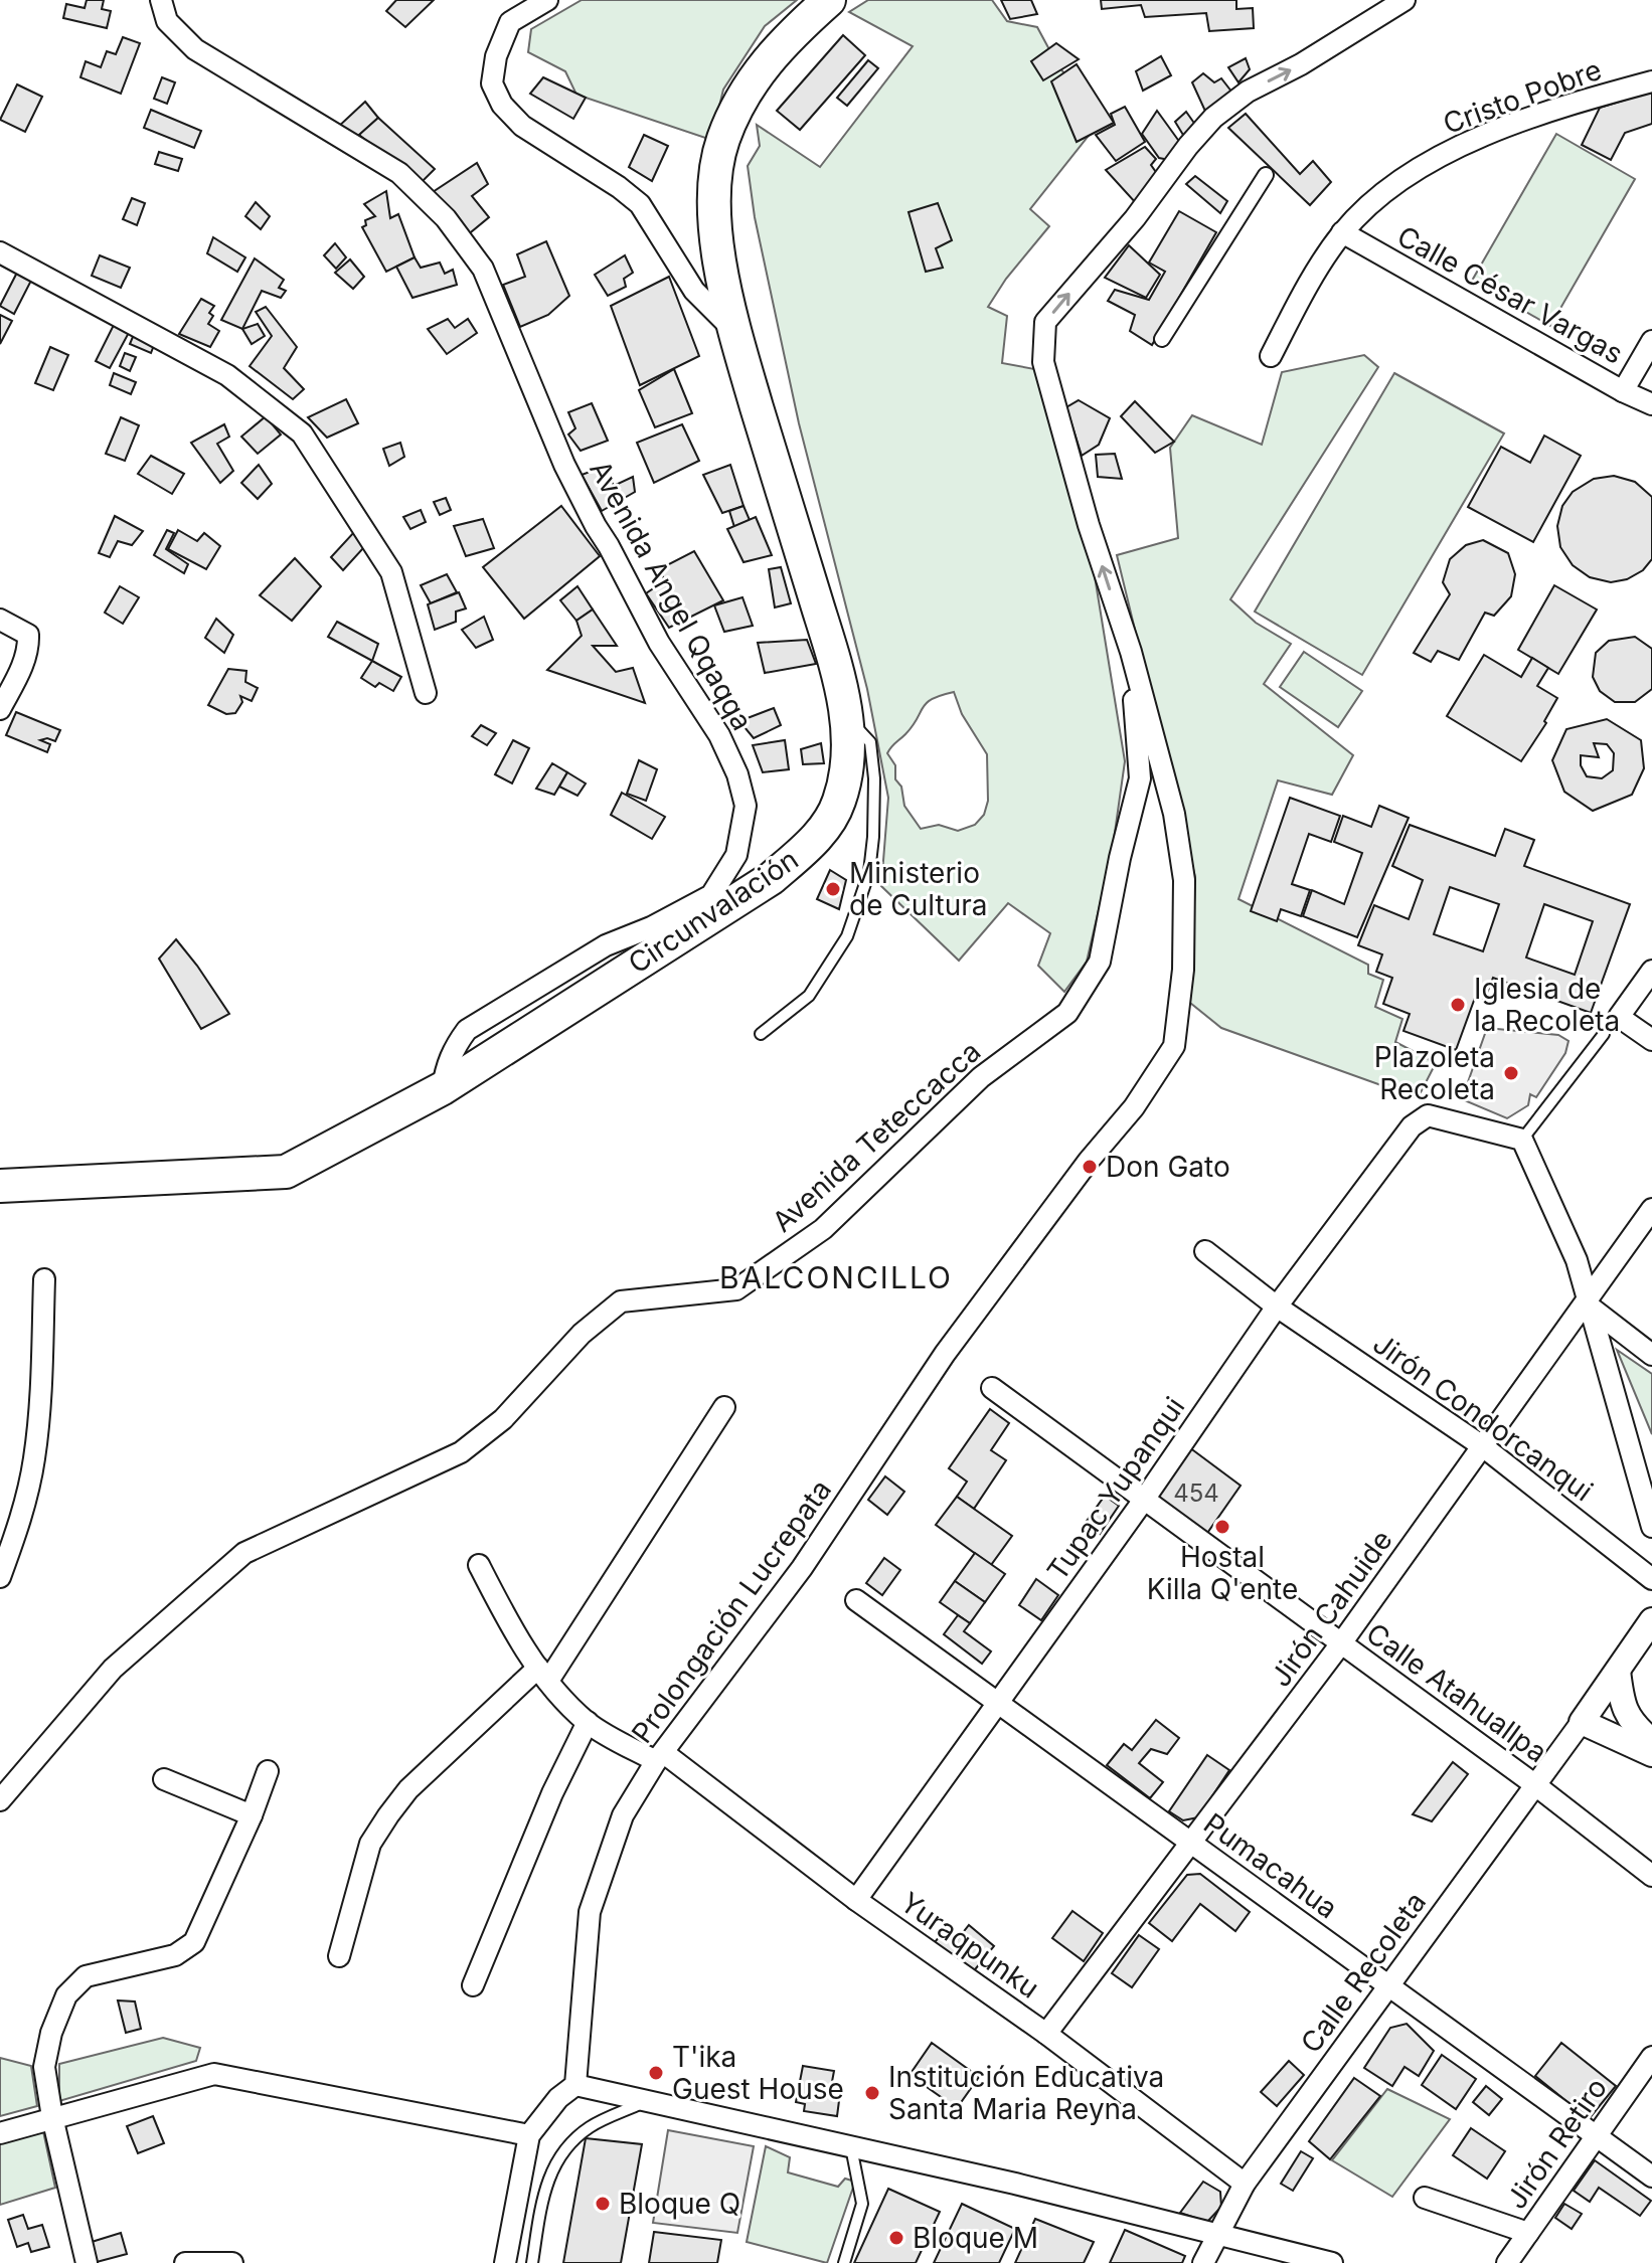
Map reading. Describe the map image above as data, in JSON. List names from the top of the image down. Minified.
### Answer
{"streets":{"highway":["Circunvalación"],"street":["Cristo Pobre","Calle César Vargas","Avenida Angel Qqaqqa","Avenida Teteccacca","Jirón Condorcanqui","Tupac Yupanqui","Jirón Cahuide","Prolongación Lucrepata","Calle Atahuallpa","Pumacahua","Yuraqpunku","Calle Recoleta","Jirón Retiro"]},"crossings":[["Cristo Pobre","Calle César Vargas"],["Avenida Angel Qqaqqa","Circunvalación"],["Avenida Teteccacca","Prolongación Lucrepata"],["Jirón Condorcanqui","Tupac Yupanqui"],["Jirón Condorcanqui","Jirón Cahuide"],["Tupac Yupanqui","Calle Atahuallpa"],["Tupac Yupanqui","Pumacahua"],["Tupac Yupanqui","Yuraqpunku"],["Jirón Cahuide","Calle Atahuallpa"],["Jirón Cahuide","Pumacahua"],["Jirón Cahuide","Yuraqpunku"],["Prolongación Lucrepata","Yuraqpunku"],["Calle Atahuallpa","Calle Recoleta"],["Pumacahua","Calle Recoleta"],["Pumacahua","Jirón Retiro"],["Yuraqpunku","Calle Recoleta"]],"districts":["BALCONCILLO"],"places":["Ministerio de Cultura","Iglesia de la Recoleta","Plazoleta Recoleta","Don Gato","Hostal Killa Q'ente","T'ika Guest House","Institución Educativa Santa Maria Reyna","Bloque Q","Bloque M"],"house_numbers":["454"]}
